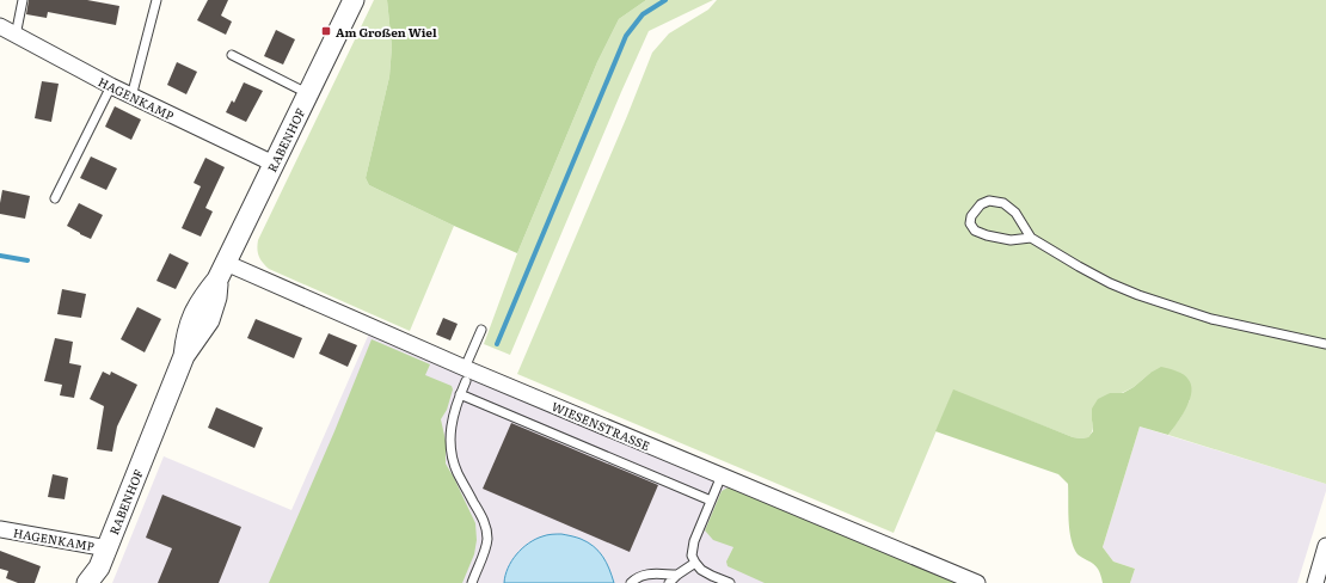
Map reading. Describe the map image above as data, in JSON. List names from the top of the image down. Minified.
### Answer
{"streets":{"street":["HAGENKAMP","RABENHOF","WIESENSTRASSE"]},"crossings":[["HAGENKAMP","RABENHOF"],["RABENHOF","WIESENSTRASSE"]],"places":{"transit":["Am Großen Wiel"]}}
